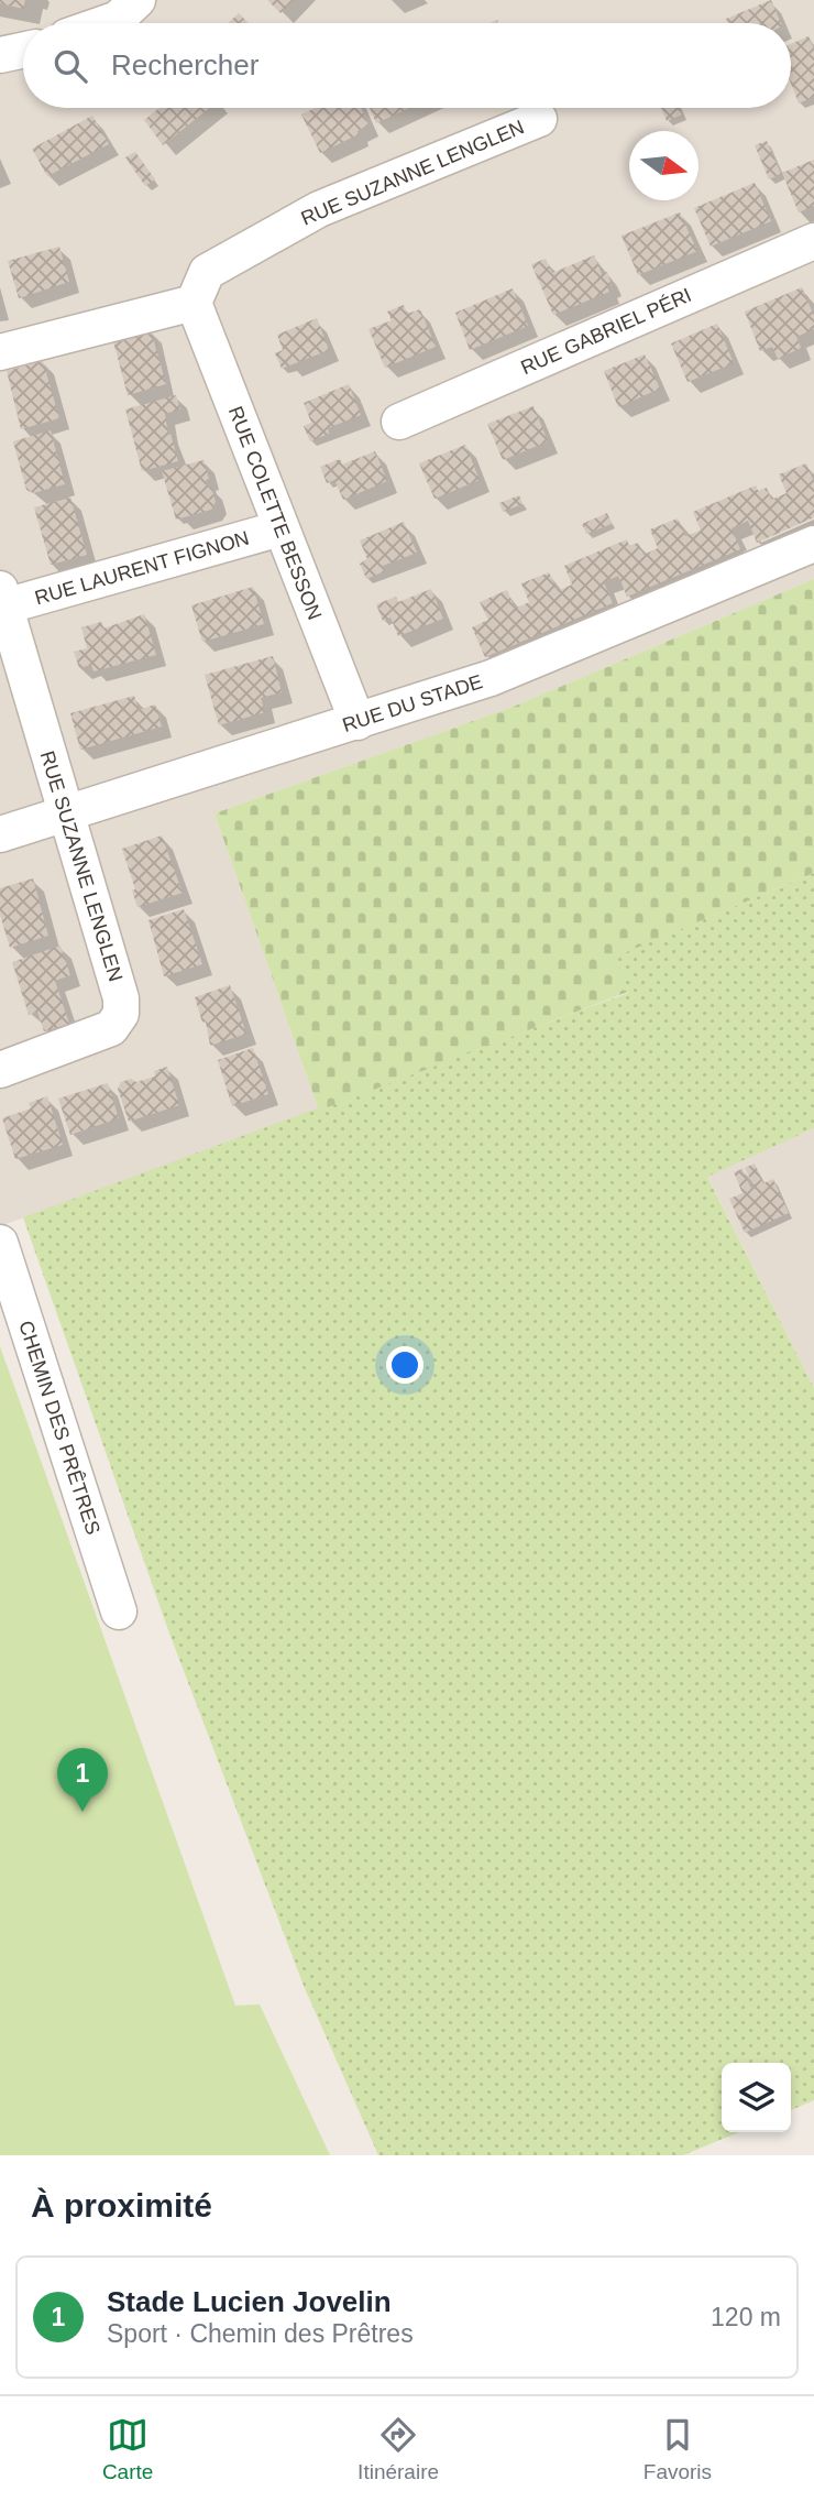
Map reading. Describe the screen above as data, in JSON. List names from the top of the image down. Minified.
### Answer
{"streets":{"street":["RUE SUZANNE LENGLEN","RUE GABRIEL PÉRI","RUE COLETTE BESSON","RUE LAURENT FIGNON","RUE DU STADE","CHEMIN DES PRÊTRES"]},"crossings":[["RUE SUZANNE LENGLEN","RUE COLETTE BESSON"],["RUE SUZANNE LENGLEN","RUE LAURENT FIGNON"],["RUE SUZANNE LENGLEN","RUE DU STADE"],["RUE COLETTE BESSON","RUE LAURENT FIGNON"],["RUE COLETTE BESSON","RUE DU STADE"]],"north":"right","page":{"search":"Rechercher","pins":"1","heading":"À proximité","list":[{"mark":"1","name":"Stade Lucien Jovelin","note":"Sport · Chemin des Prêtres","value":"120 m"}],"nav":["Carte","Itinéraire","Favoris"]}}
